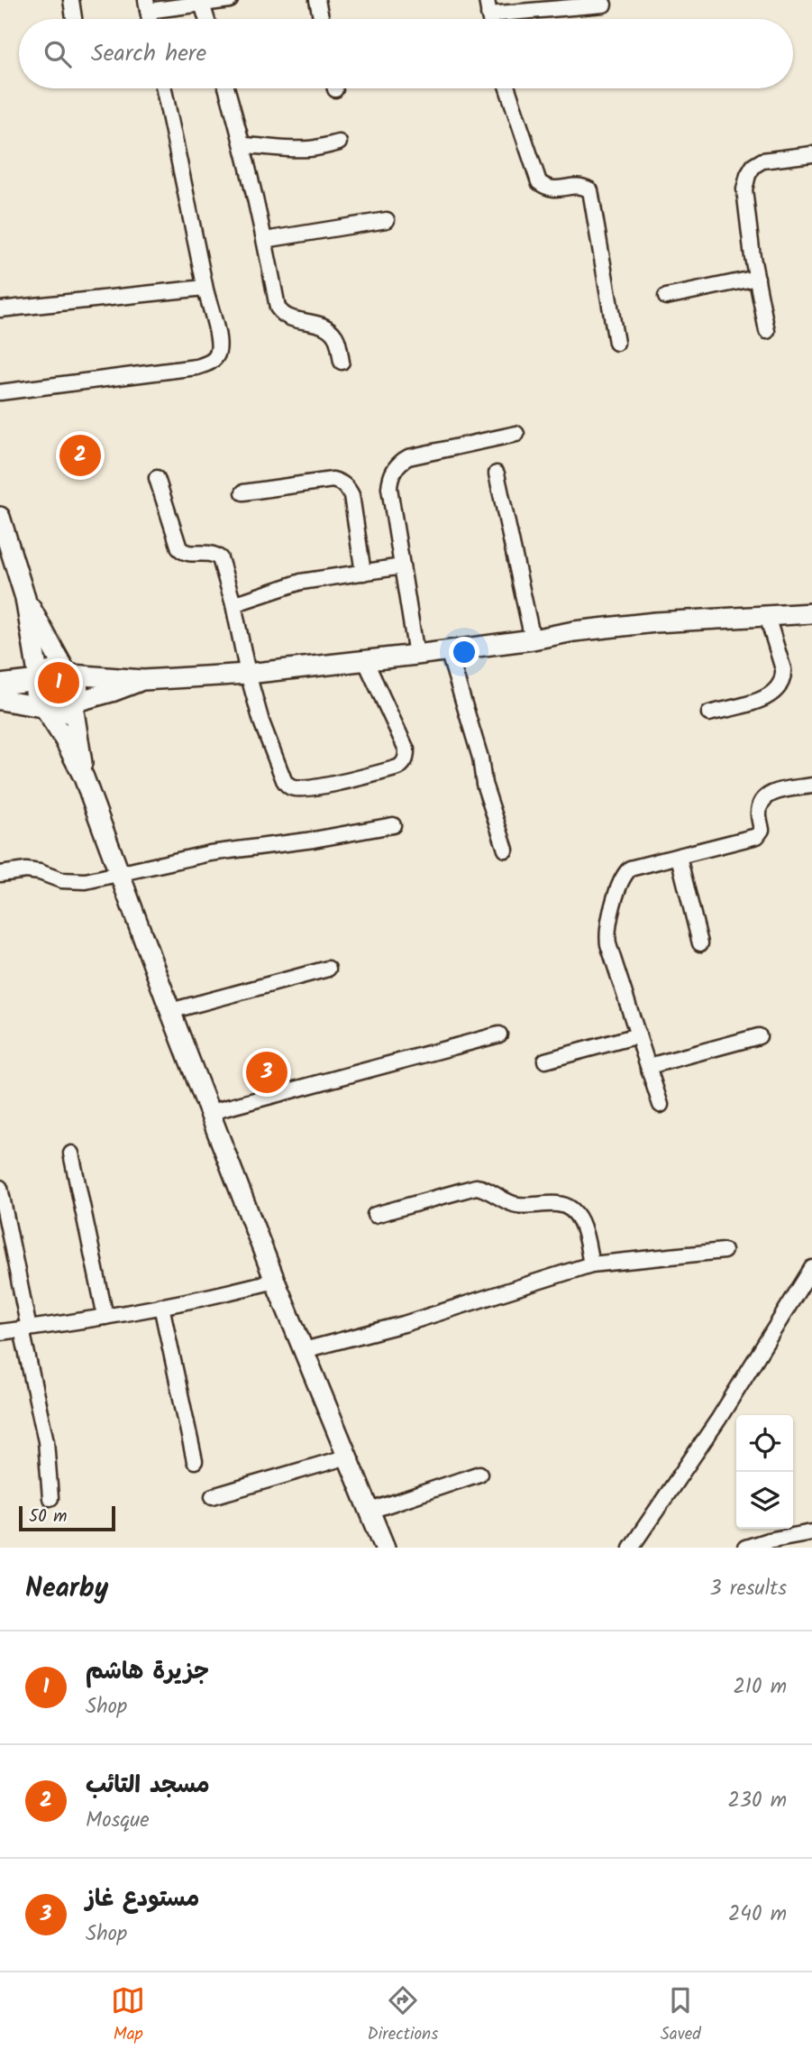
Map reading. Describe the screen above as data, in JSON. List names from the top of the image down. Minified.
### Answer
{"scale_bar":"50 m","page":{"search":"Search here","pins":["2","1","3"],"scale":"50 m","heading":["Nearby","3 results"],"list":[{"mark":"1","name":"جزيرة هاشم","note":"Shop","value":"210 m"},{"mark":"2","name":"مسجد التائب","note":"Mosque","value":"230 m"},{"mark":"3","name":"مستودع غاز","note":"Shop","value":"240 m"}],"nav":["Map","Directions","Saved"]}}
